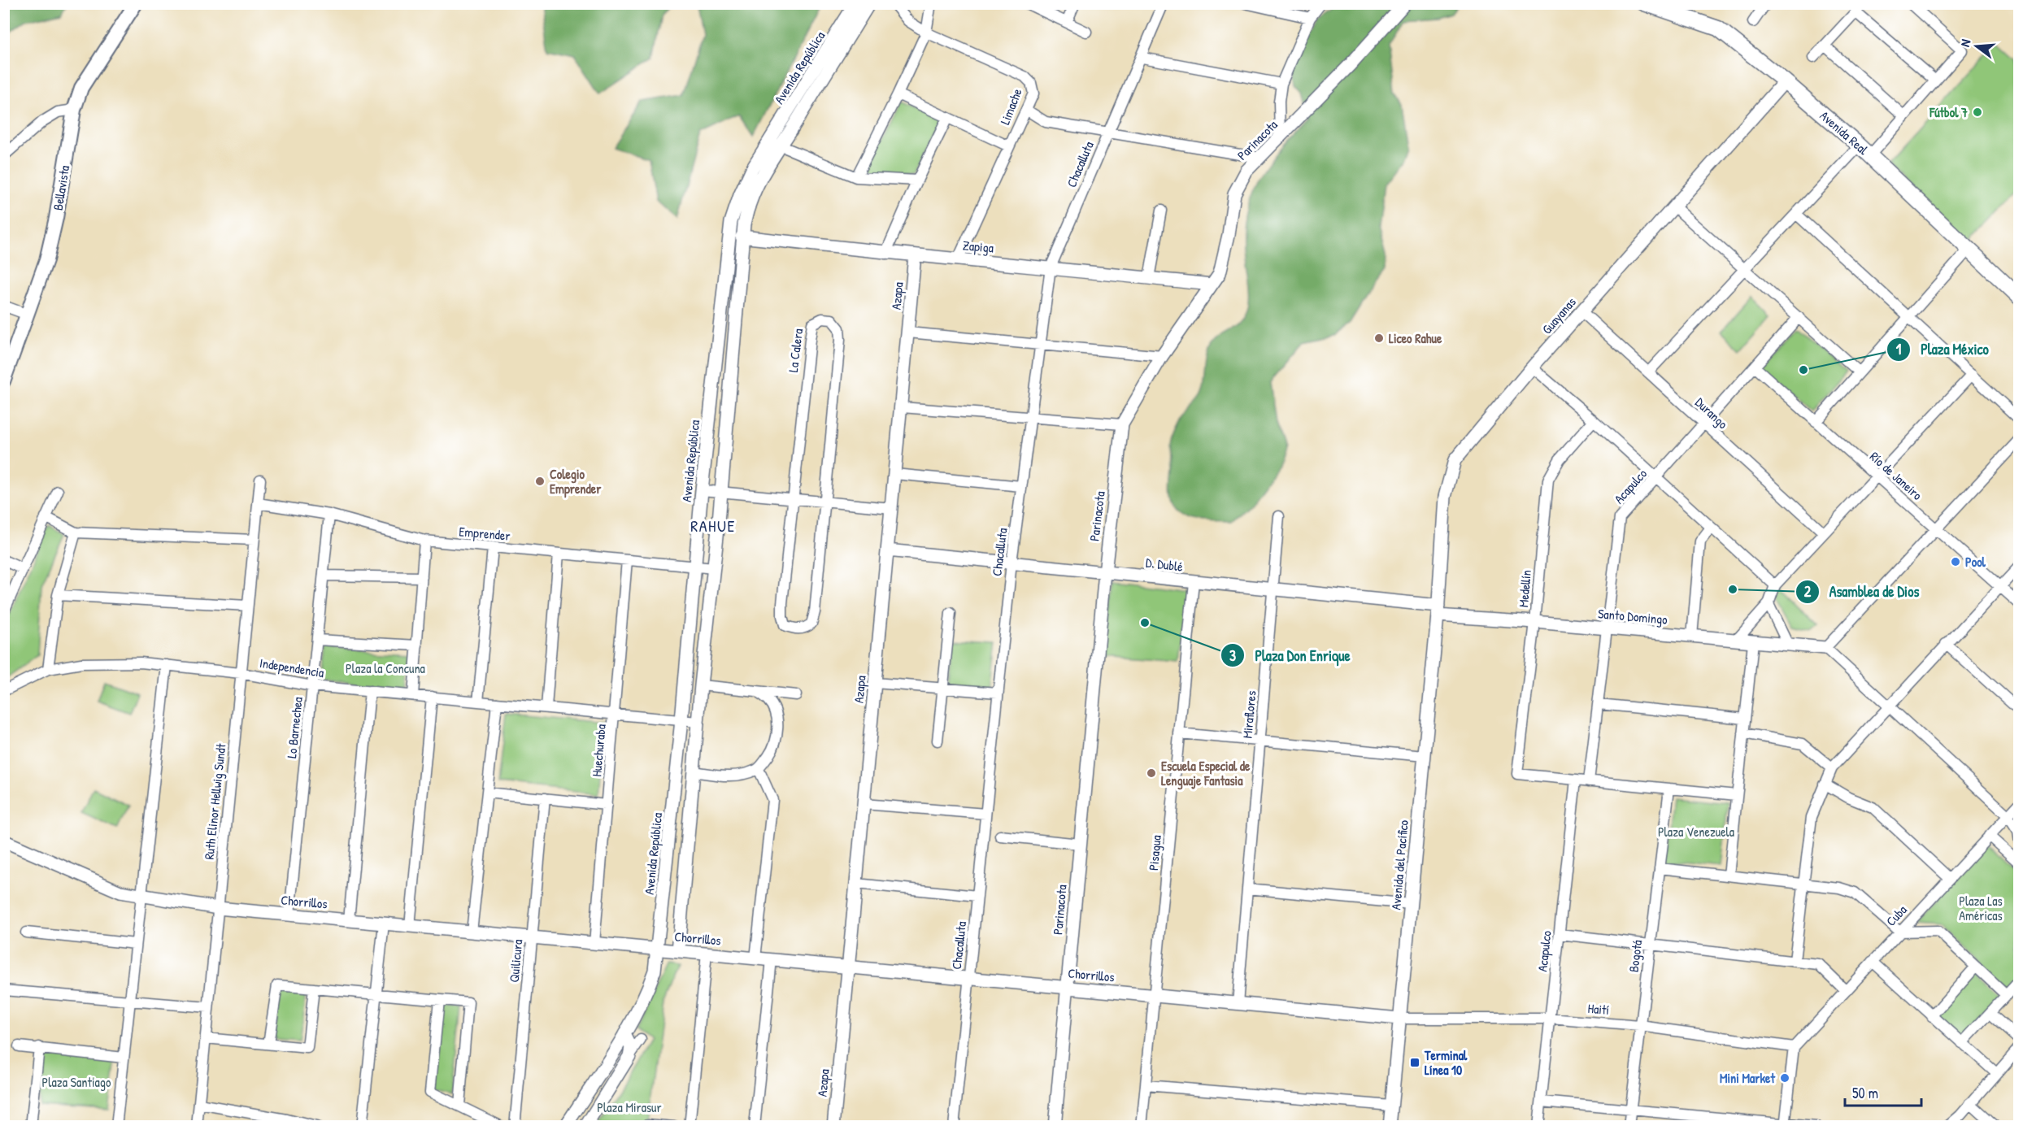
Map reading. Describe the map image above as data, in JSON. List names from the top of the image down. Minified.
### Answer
{"streets":{"main road":["Avenida Real","Bellavista"],"street":["Avenida República","Limache","Parinacota","Chacalluta","Zapiga","Azapa","Guayanas","La Calera","Durango","Río de Janeiro","Acapulco","Emprender","D. Dublé","Medellín","Santo Domingo","Independencia","Miraflores","Lo Barnechea","Huechuraba","Ruth Elinor Hellwig Sundt","Pisagua","Avenida del Pacífico","Chorrillos","Cuba","Bogotá","Quilicura","Haití"]},"crossings":[["Avenida República","Zapiga"],["Avenida República","Emprender"],["Avenida República","Independencia"],["Avenida República","Chorrillos"],["Limache","Zapiga"],["Avenida Real","Guayanas"],["Parinacota","Zapiga"],["Parinacota","D. Dublé"],["Parinacota","Chorrillos"],["Chacalluta","Zapiga"],["Chacalluta","D. Dublé"],["Chacalluta","Chorrillos"],["Zapiga","Azapa"],["Azapa","D. Dublé"],["Azapa","Chorrillos"],["Guayanas","Durango"],["Guayanas","D. Dublé"],["Guayanas","Santo Domingo"],["Guayanas","Avenida del Pacífico"],["Durango","Acapulco"],["Río de Janeiro","Acapulco"],["Acapulco","Medellín"],["Acapulco","Santo Domingo"],["Acapulco","Haití"],["Emprender","Lo Barnechea"],["Emprender","Huechuraba"],["Emprender","Ruth Elinor Hellwig Sundt"],["D. Dublé","Santo Domingo"],["D. Dublé","Miraflores"],["D. Dublé","Pisagua"],["D. Dublé","Avenida del Pacífico"],["Medellín","Santo Domingo"],["Santo Domingo","Avenida del Pacífico"],["Independencia","Lo Barnechea"],["Independencia","Huechuraba"],["Independencia","Ruth Elinor Hellwig Sundt"],["Miraflores","Chorrillos"],["Lo Barnechea","Chorrillos"],["Huechuraba","Chorrillos"],["Ruth Elinor Hellwig Sundt","Chorrillos"],["Pisagua","Chorrillos"],["Avenida del Pacífico","Chorrillos"],["Avenida del Pacífico","Haití"],["Chorrillos","Quilicura"],["Chorrillos","Haití"],["Cuba","Haití"],["Bogotá","Haití"]],"districts":["RAHUE"],"parks":["Plaza la Concuna","Plaza Venezuela","Plaza Las Américas","Plaza Santiago","Plaza Mirasur"],"places":{"other":["Fútbol 7","Liceo Rahue","Plaza México","Colegio Emprender","Pool","Asamblea de Dios","Plaza Don Enrique","Escuela Especial de Lenguaje Fantasia","Mini Market"],"transit":["Terminal Línea 10"]},"scale_bar":"50 m","north":"left"}
